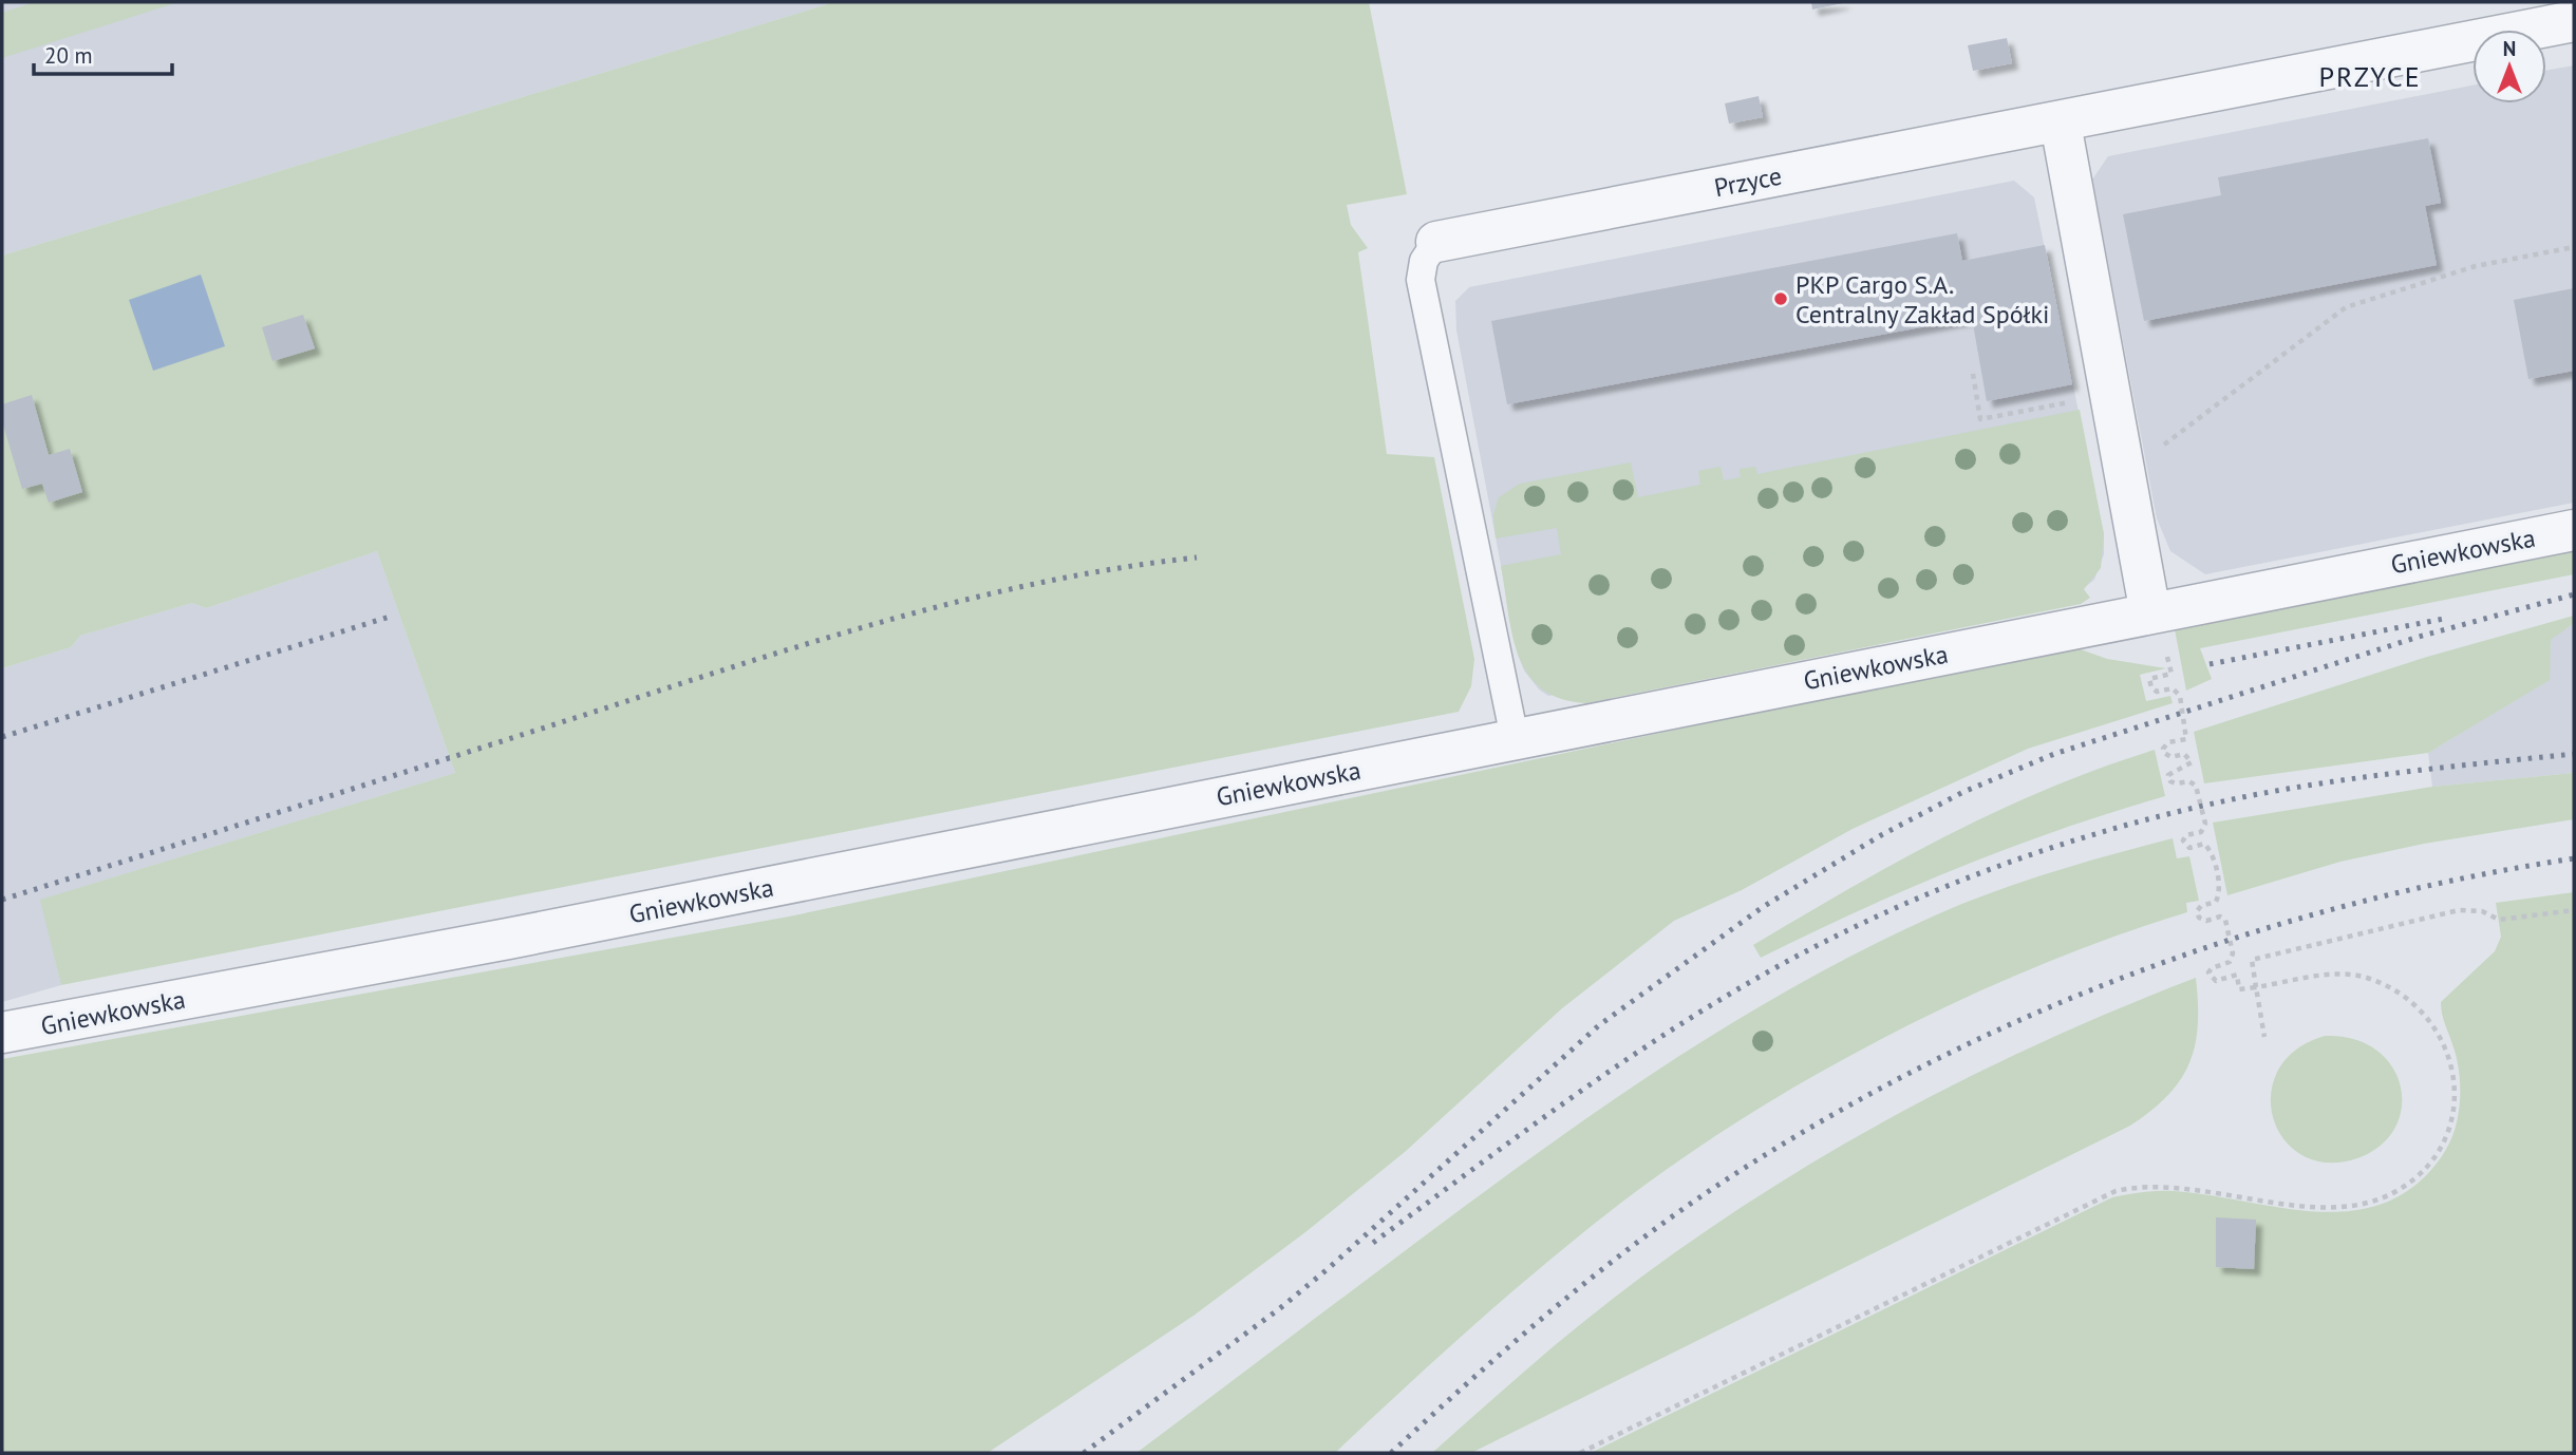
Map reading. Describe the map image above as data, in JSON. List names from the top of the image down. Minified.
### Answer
{"streets":{"street":["Przyce","Gniewkowska"]},"districts":["PRZYCE"],"places":["PKP Cargo S.A. Centralny Zakład Spółki"],"scale_bar":"20 m","north":"top"}
